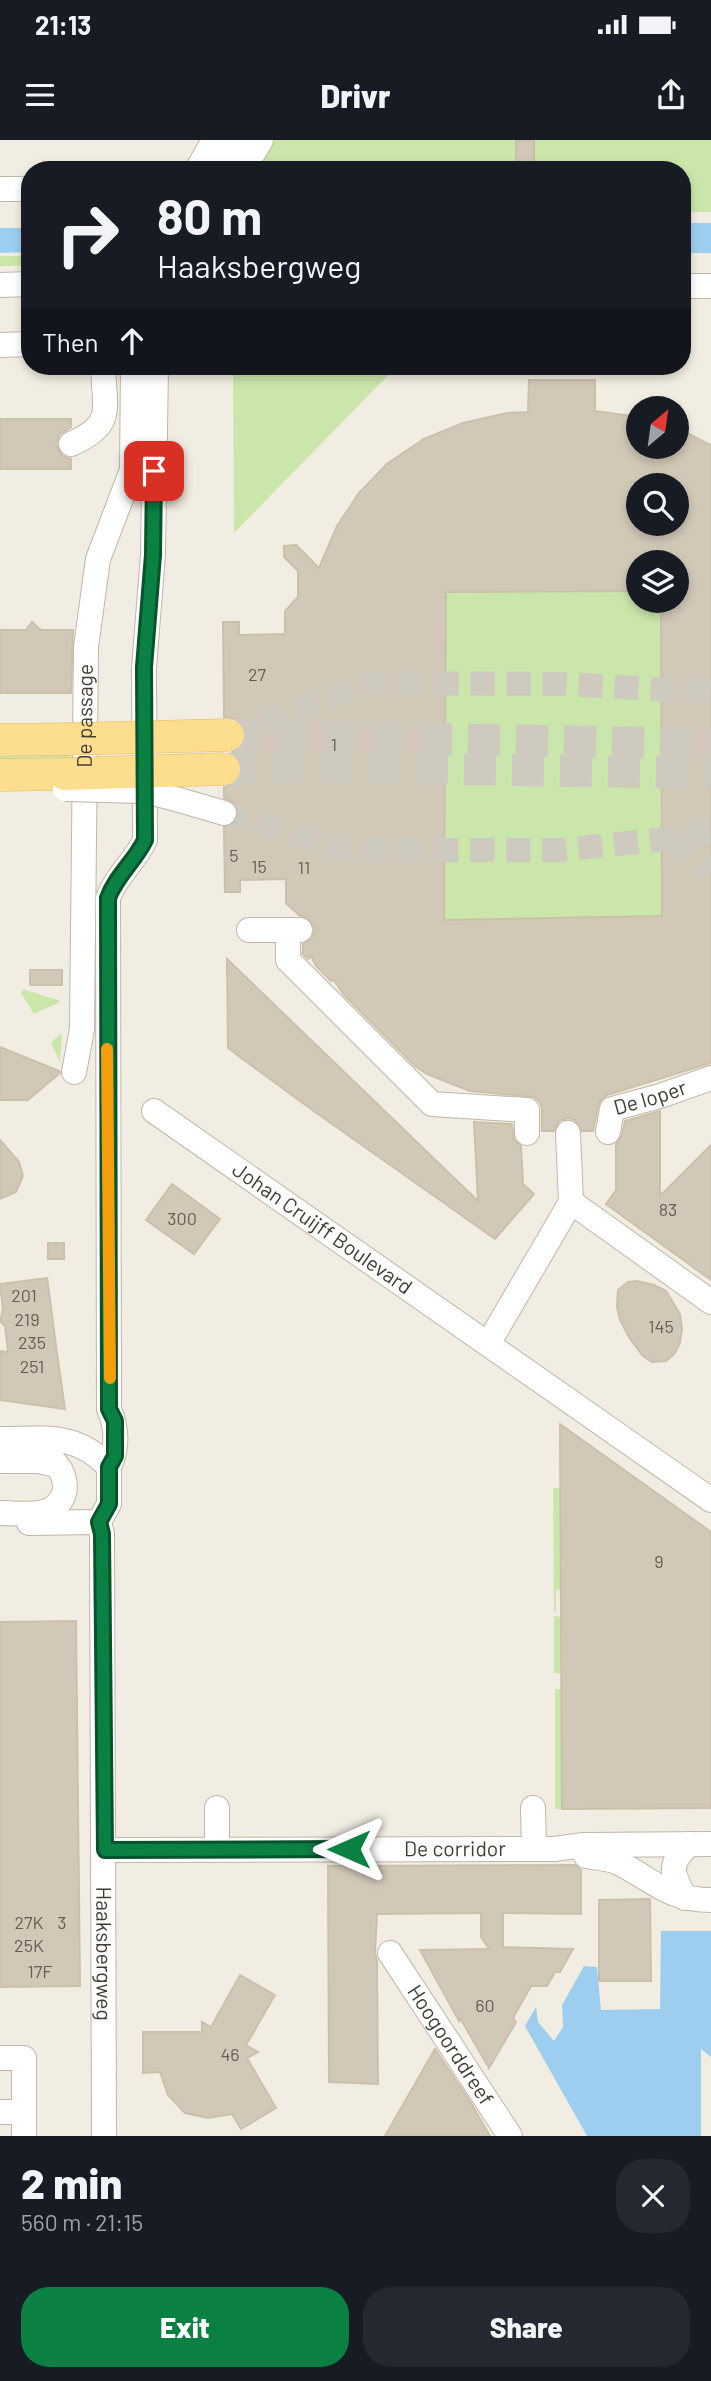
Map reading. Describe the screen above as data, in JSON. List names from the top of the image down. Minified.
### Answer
{"streets":{"street":["De passage","De loper","Johan Cruijff Boulevard","De corridor","Haaksbergweg","Hoogoorddreef"]},"crossings":[["De corridor","Haaksbergweg"]],"house_numbers":["27","1","5","15","11","83","300","201","219","145","235","251","9","27K","3","25K","17F","60","46"],"north":"top right","page":{"status":"21:13","header":"Drivr","turn":["80 m","Haaksbergweg"],"then":"Then","heading":["2 min","560 m · 21:15"],"buttons":["Exit","Share"]}}
